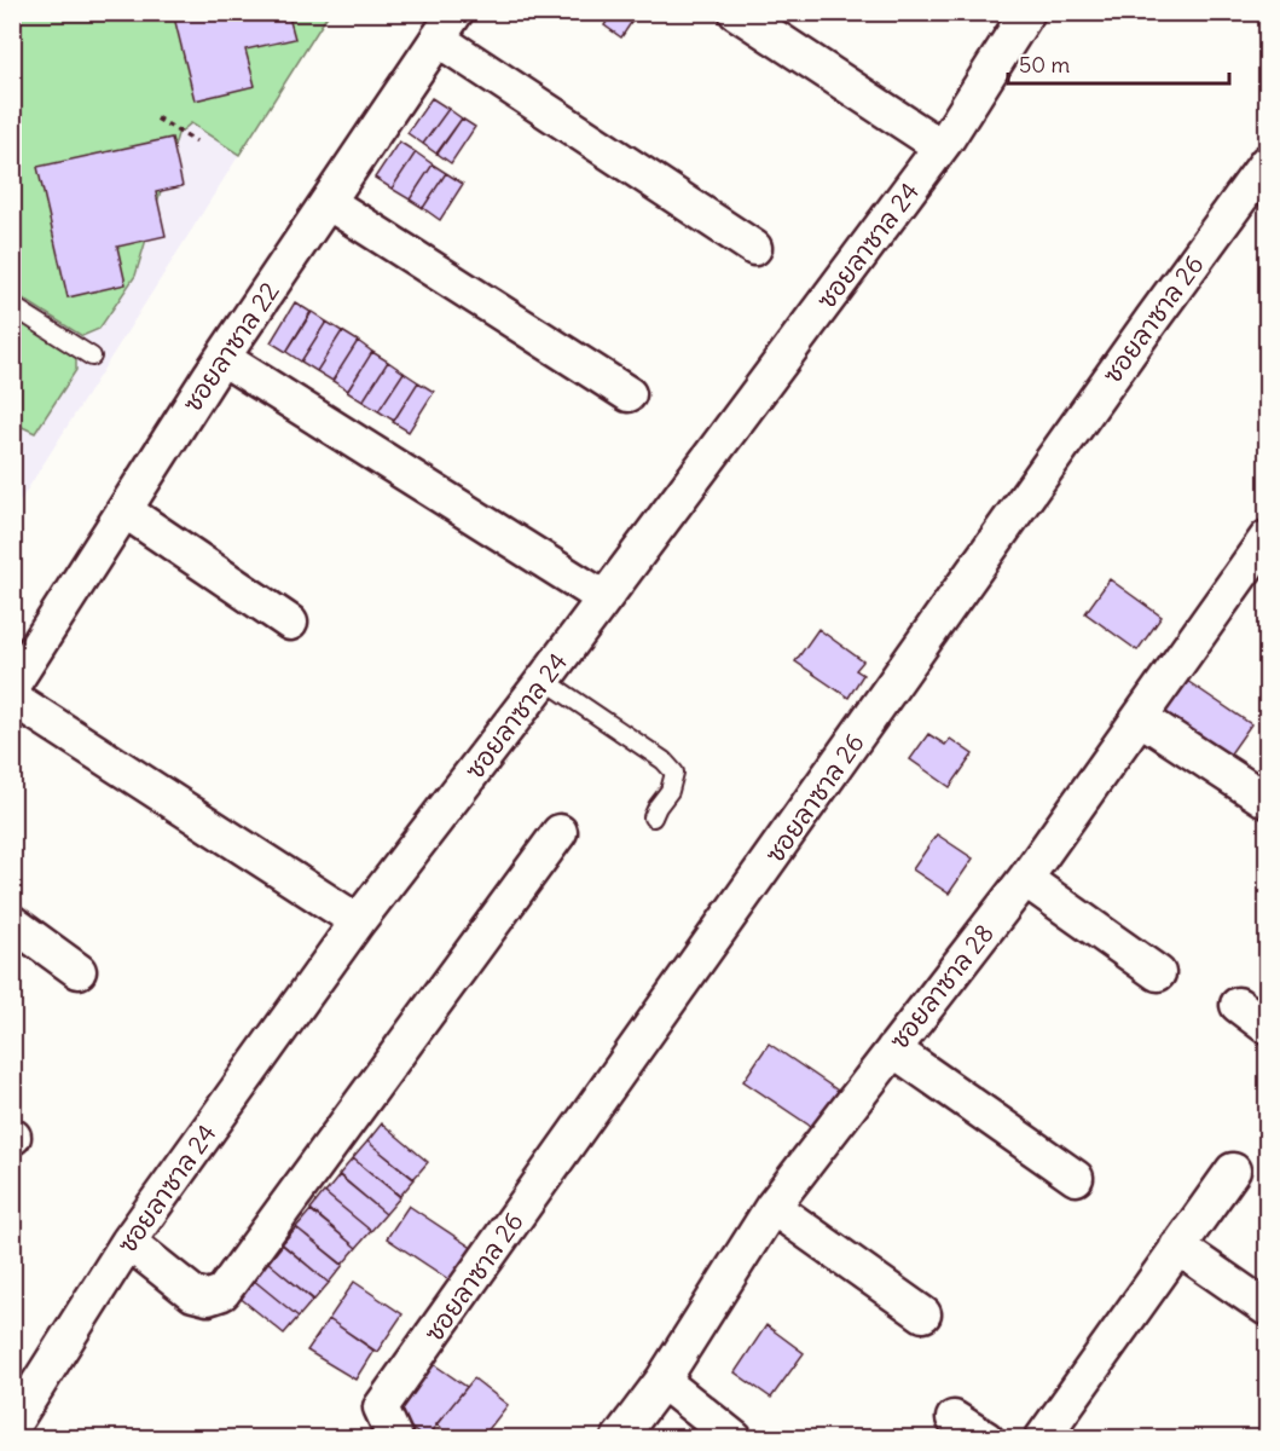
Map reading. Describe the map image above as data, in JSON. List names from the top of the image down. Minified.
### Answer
{"streets":{"street":["ซอยลาซาล 24","ซอยลาซาล 26","ซอยลาซาล 22","ซอยลาซาล 28"]},"scale_bar":"50 m"}
